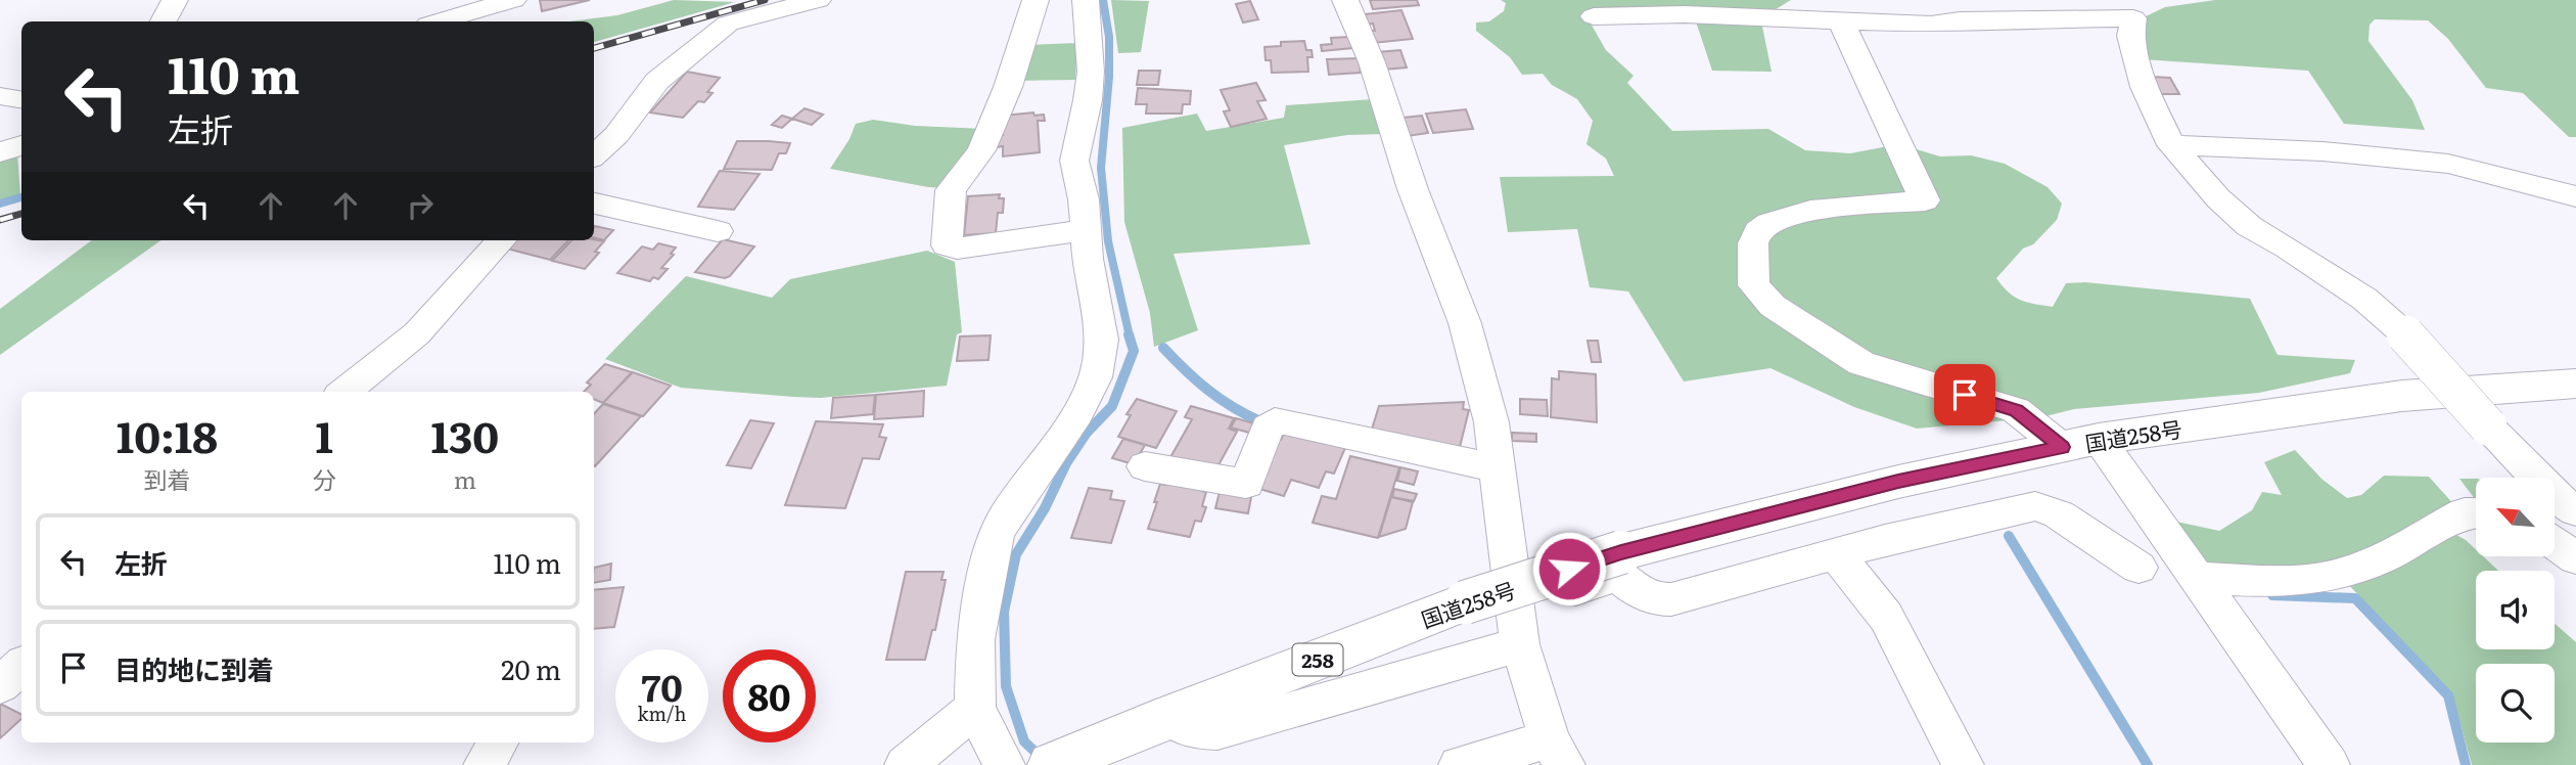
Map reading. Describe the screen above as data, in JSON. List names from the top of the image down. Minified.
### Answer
{"streets":{"highway":["国道258号","258"]},"north":"top left","page":{"turn":["110 m","左折"],"eta":["10:18","到着","1","分","130","m"],"list":[{"name":"左折","value":"110 m"},{"name":"目的地に到着","value":"20 m"}],"speed":"70 km/h","limit":"80"}}
